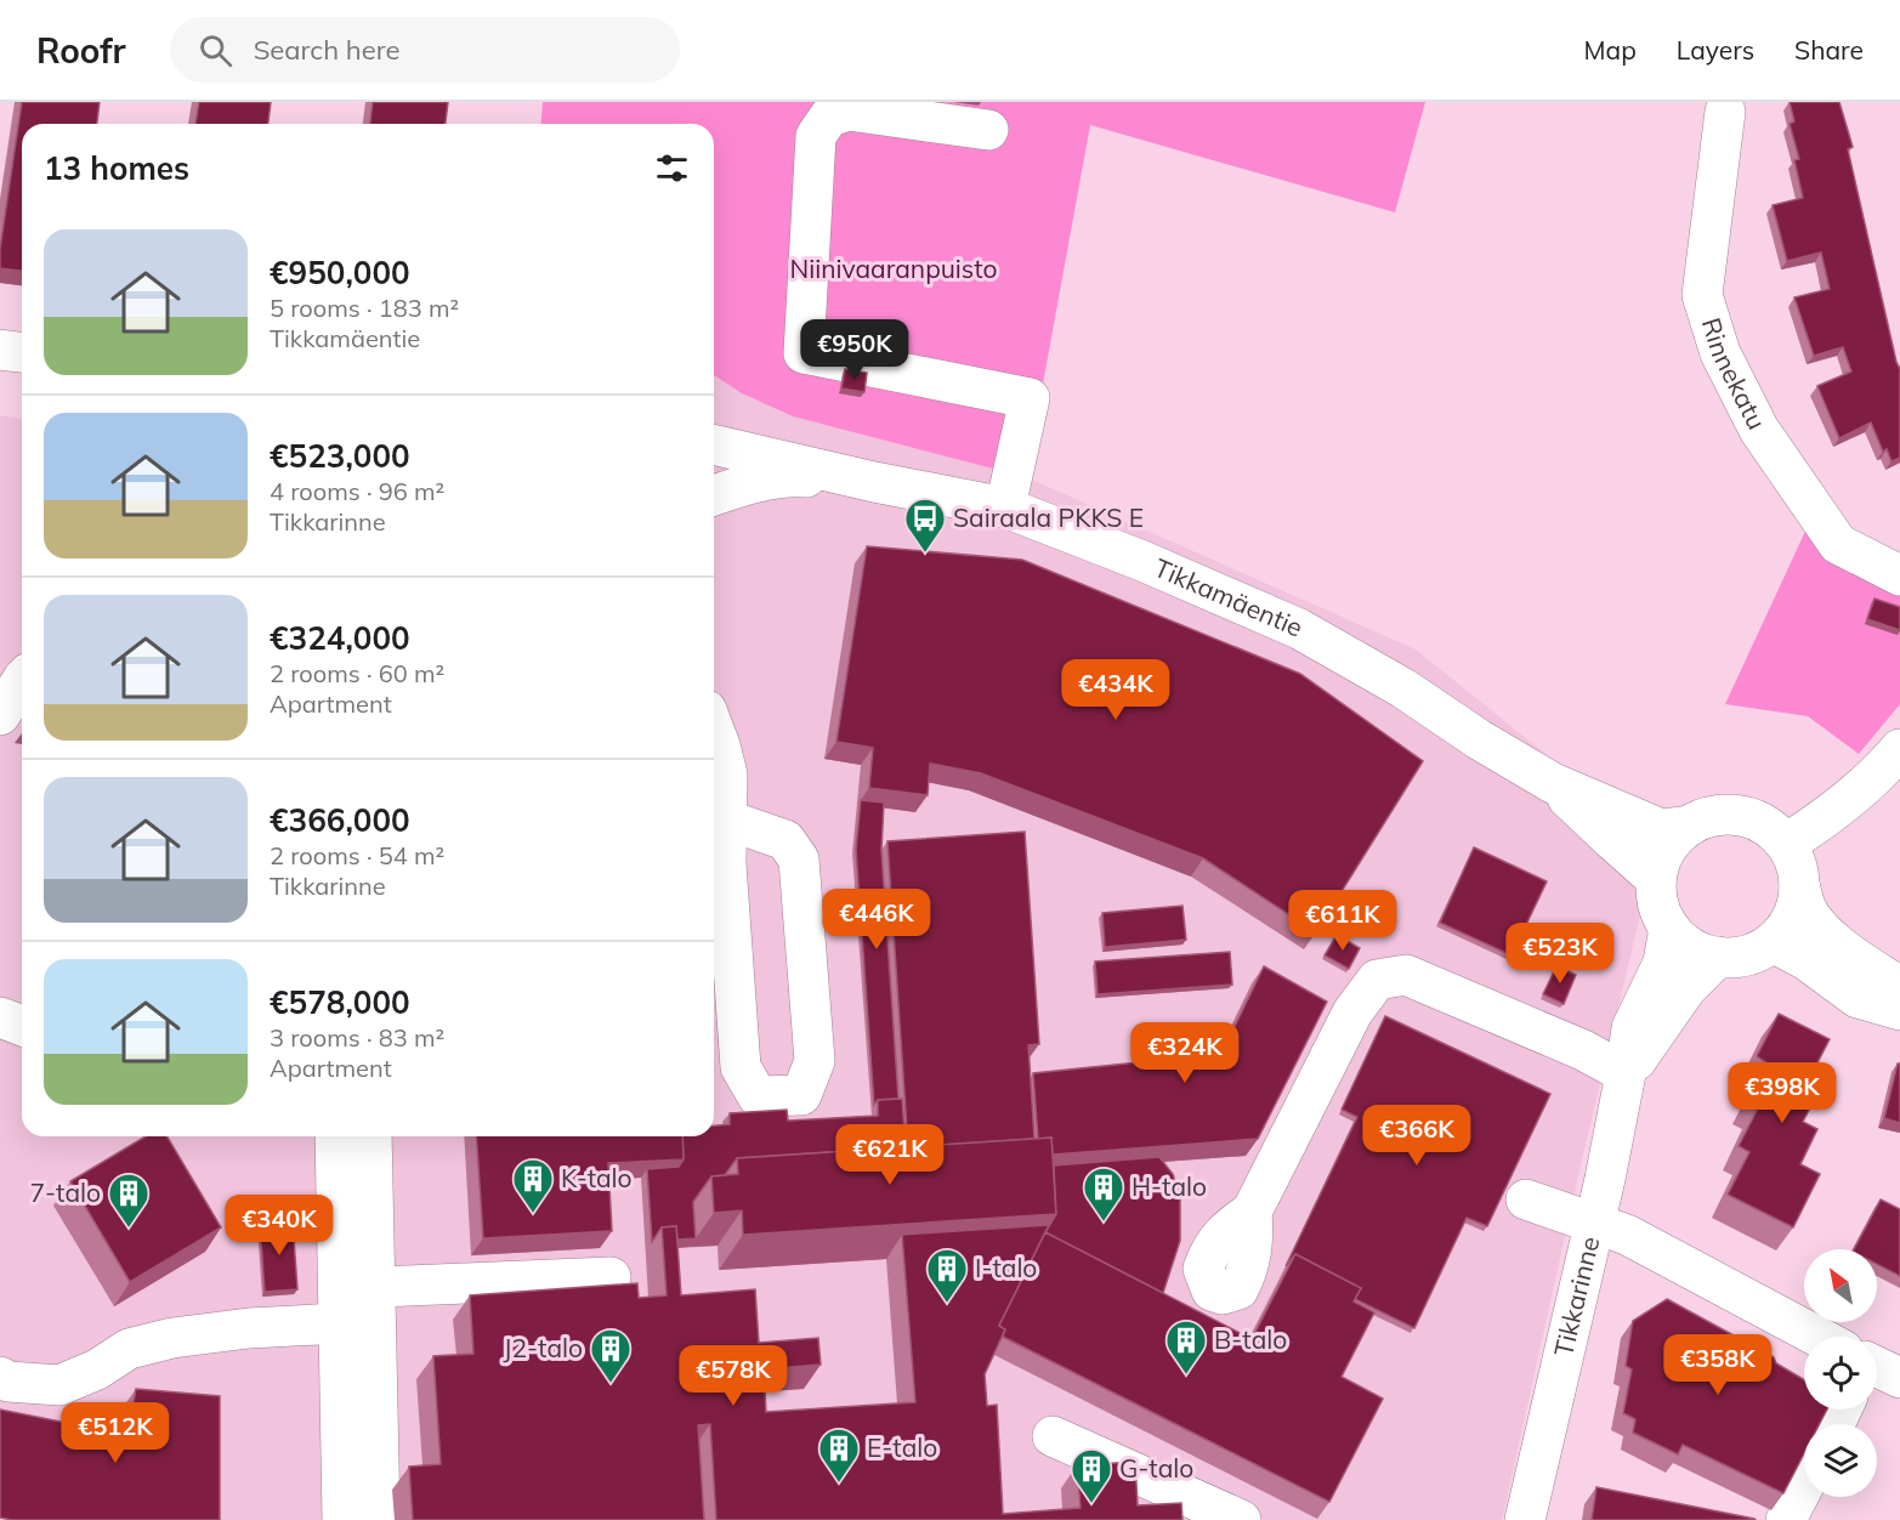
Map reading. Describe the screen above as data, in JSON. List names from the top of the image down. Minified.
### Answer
{"streets":{"street":["Rinnekatu","Tikkamäentie","Tikkarinne"]},"crossings":[["Tikkamäentie","Tikkarinne"]],"parks":["Niinivaaranpuisto"],"places":{"bus stop":["Sairaala PKKS E"],"building":["K-talo","H-talo","7-talo","I-talo","B-talo","J2-talo","E-talo","G-talo"]},"north":"top left","page":{"header":"Roofr","search":"Search here","nav":["Map","Layers","Share"],"heading":"13 homes","list":[{"name":"€950,000","note":"5 rooms · 183 m² · Tikkamäentie"},{"name":"€523,000","note":"4 rooms · 96 m² · Tikkarinne"},{"name":"€324,000","note":"2 rooms · 60 m² · Apartment"},{"name":"€366,000","note":"2 rooms · 54 m² · Tikkarinne"},{"name":"€578,000","note":"3 rooms · 83 m² · Apartment"}],"price":["€950K","€434K","€446K","€611K","€523K","€324K","€398K","€366K","€621K","€340K","€358K","€578K","€512K"]}}
